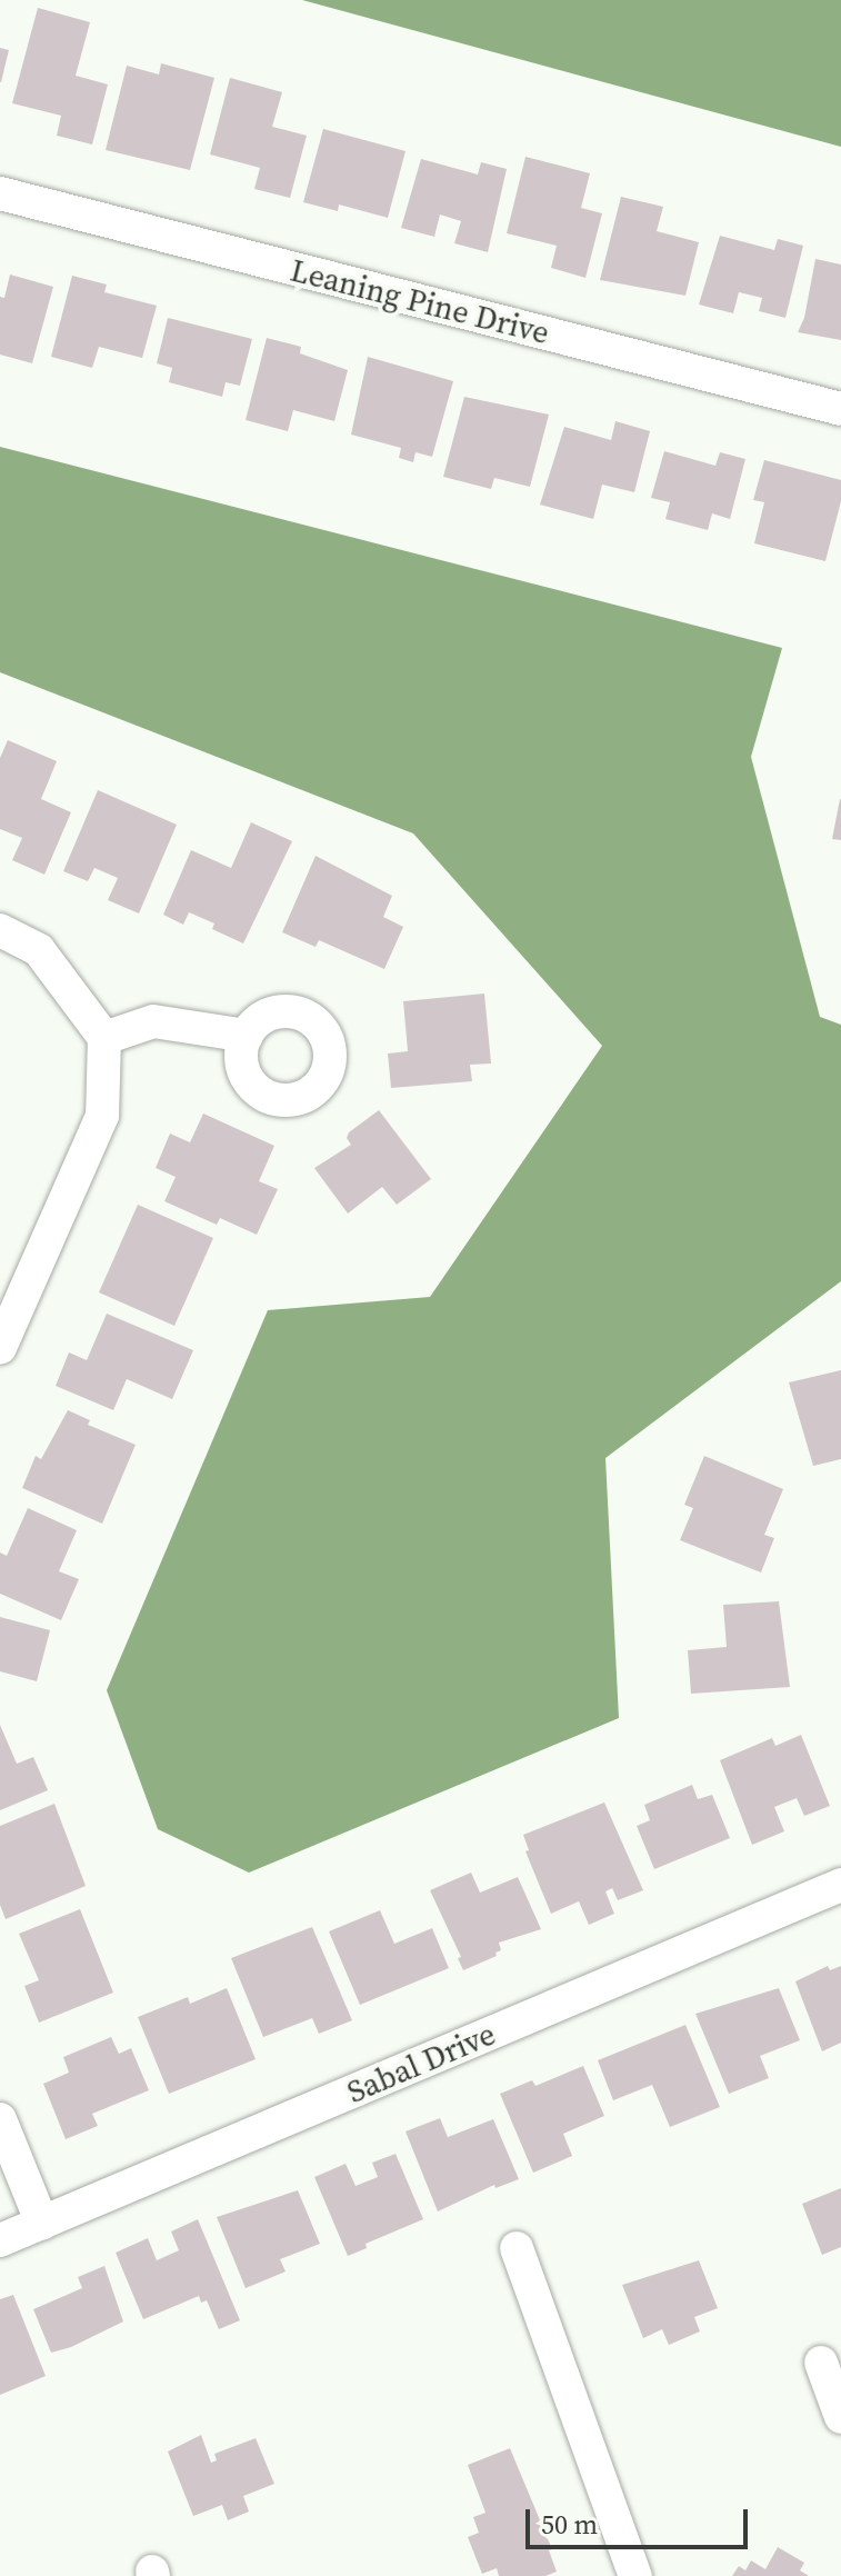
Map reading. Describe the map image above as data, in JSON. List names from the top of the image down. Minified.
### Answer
{"streets":{"street":["Leaning Pine Drive","Sabal Drive"]},"scale_bar":"50 m"}
